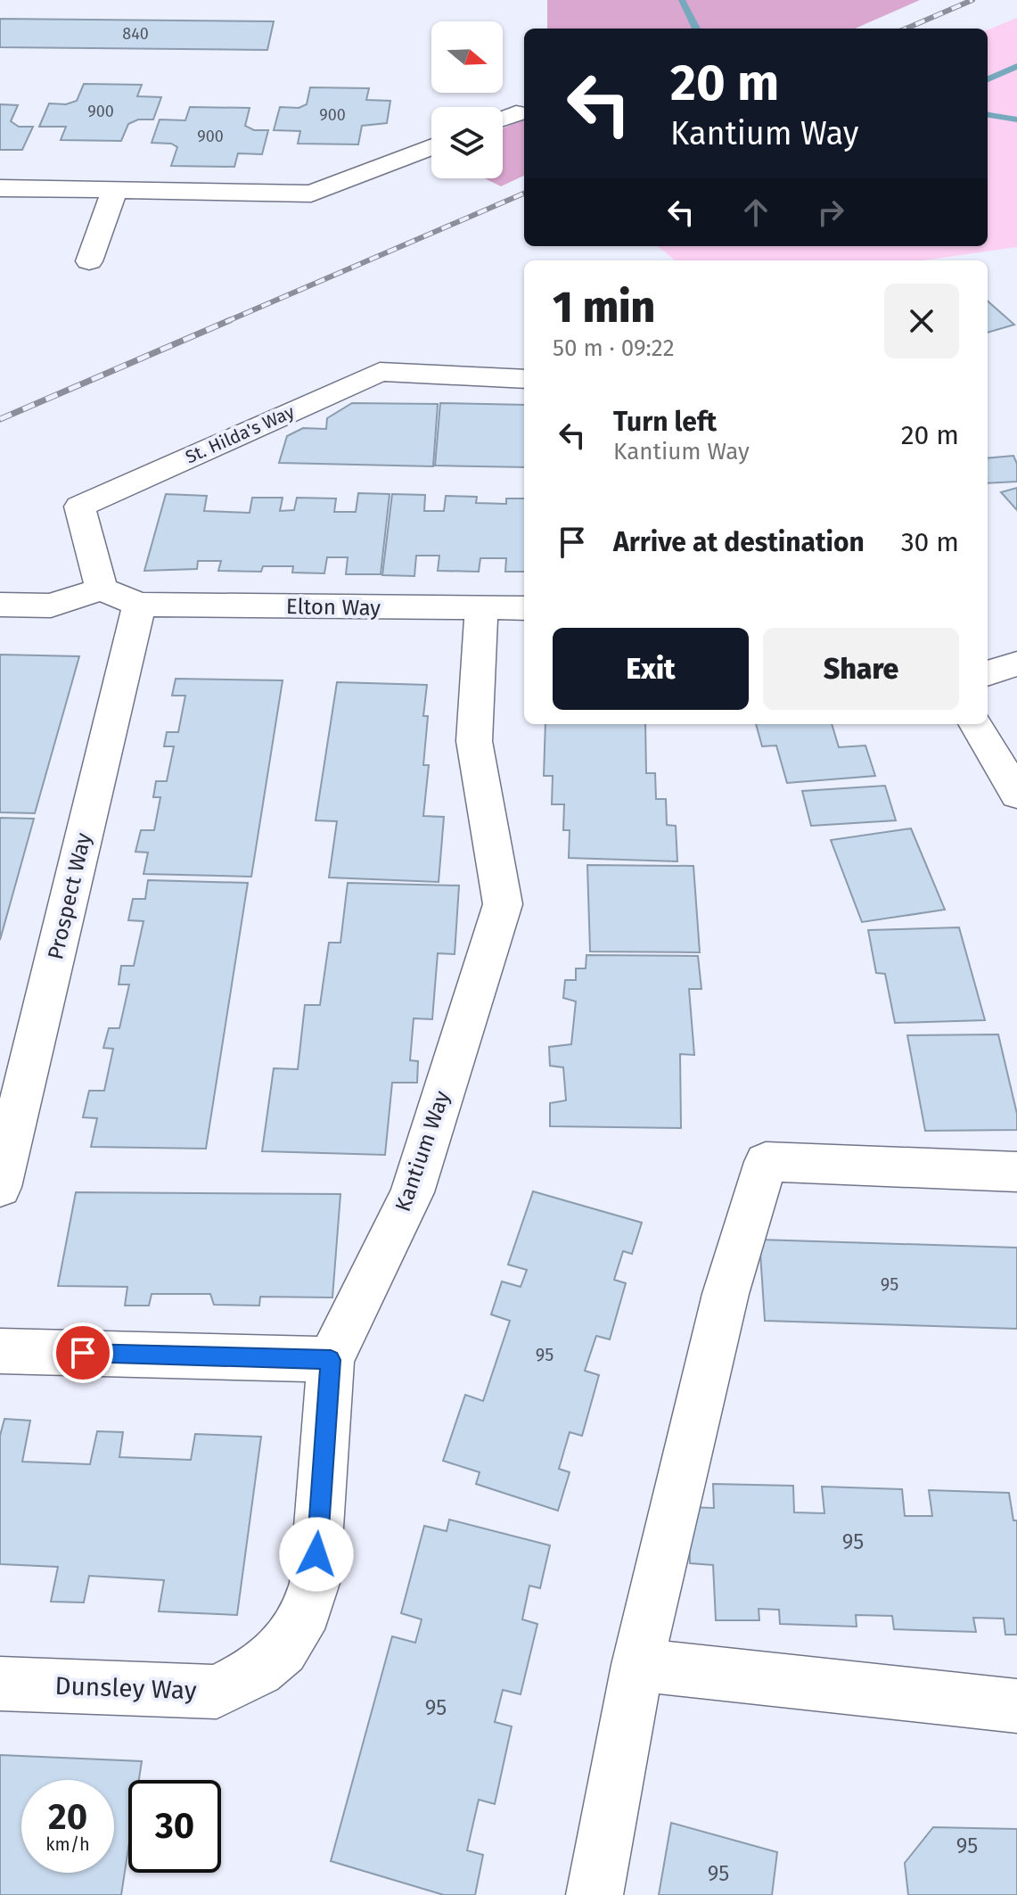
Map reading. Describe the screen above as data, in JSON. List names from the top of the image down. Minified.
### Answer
{"streets":{"street":["St. Hilda's Way","Elton Way","Prospect Way","Kantium Way","Dunsley Way"]},"crossings":[["Elton Way","Prospect Way"],["Elton Way","Kantium Way"],["Kantium Way","Dunsley Way"]],"house_numbers":["840","900","900","900","95","95","95","95","95","95"],"north":"right","page":{"turn":["20 m","Kantium Way"],"heading":["1 min","50 m · 09:22"],"list":[{"name":"Turn left","note":"Kantium Way","value":"20 m"},{"name":"Arrive at destination","value":"30 m"}],"buttons":["Exit","Share"],"speed":"20 km/h","limit":"30"}}
